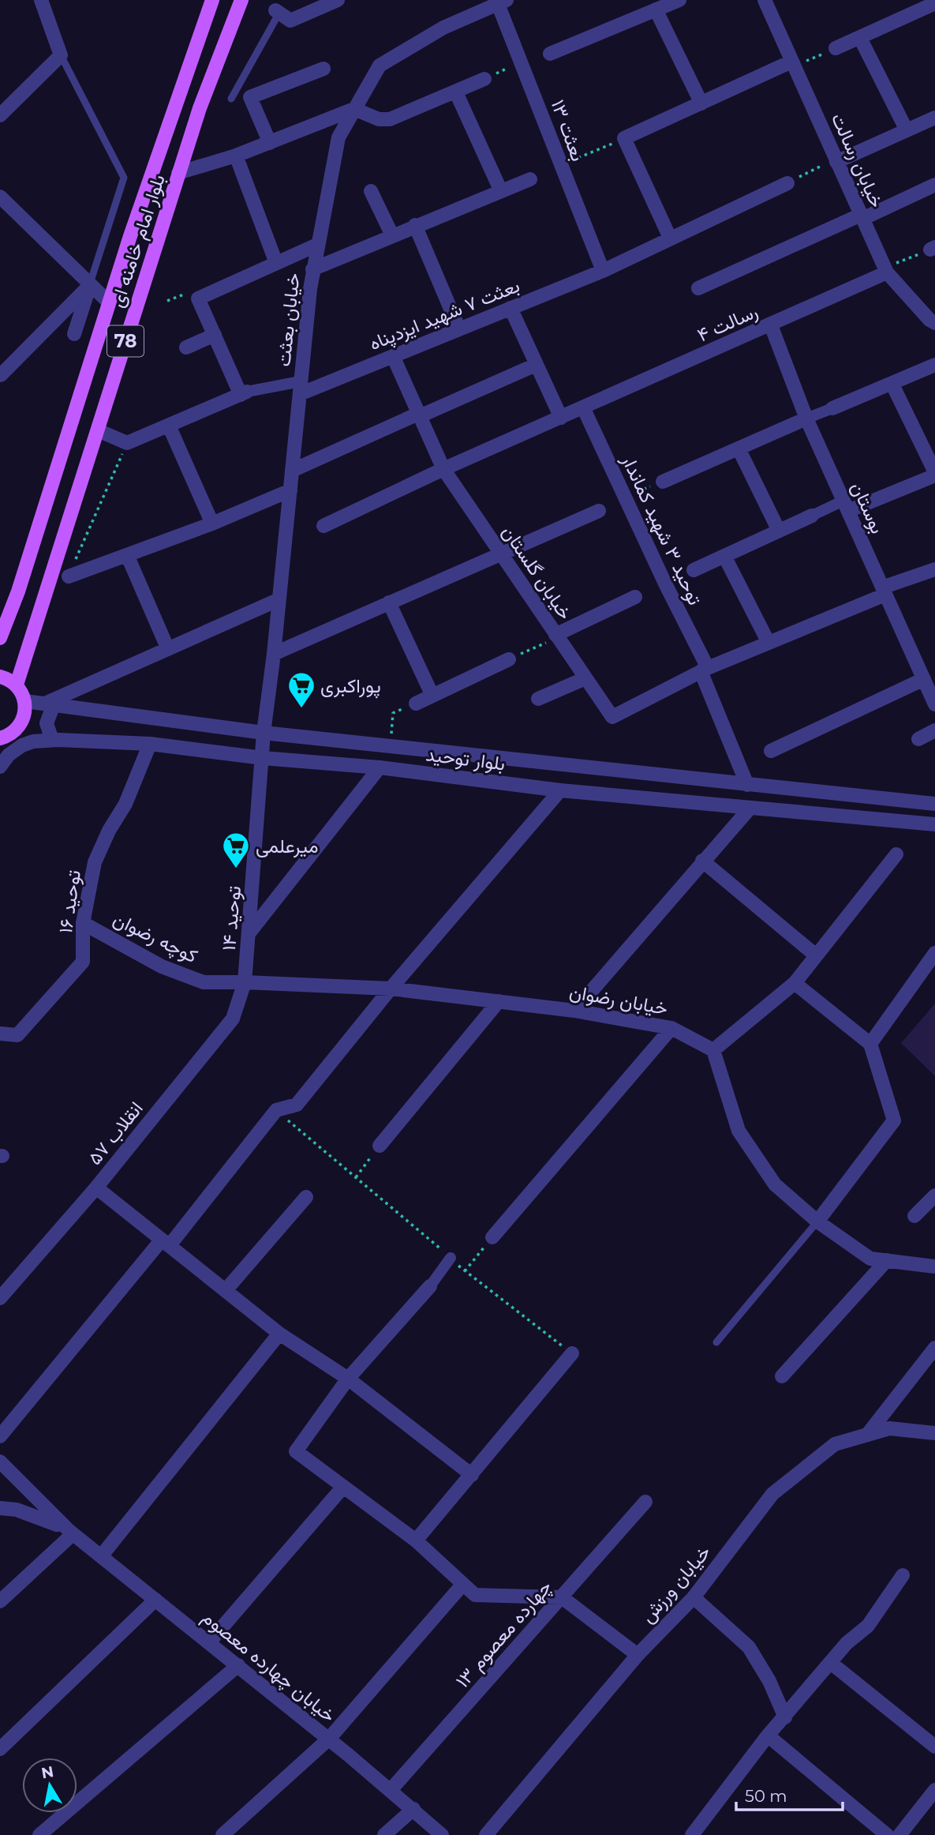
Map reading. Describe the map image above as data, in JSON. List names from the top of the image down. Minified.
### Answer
{"streets":{"main road":["بلوار امام خامنه ای","78"],"street":["بعثت ۱۳","خیابان رسالت","بعثت ۷ شهید ایزدپناه","خیابان بعثت","رسالت ۴","بوستان","توحید ۳ شهید کماندار","خیابان گلستان","بلوار توحید","توحید ۱۶","توحید ۱۴","کوچه رضوان","خیابان رضوان","انقلاب ۵۷","خیابان ورزش","چهارده معصوم ۱۳","خیابان چهارده معصوم"]},"crossings":[["بعثت ۱۳","بعثت ۷ شهید ایزدپناه"],["بعثت ۱۳","خیابان بعثت"],["خیابان رسالت","رسالت ۴"],["بعثت ۷ شهید ایزدپناه","خیابان بعثت"],["بعثت ۷ شهید ایزدپناه","خیابان گلستان"],["خیابان بعثت","بلوار توحید"],["خیابان بعثت","توحید ۱۴"],["رسالت ۴","بوستان"],["رسالت ۴","توحید ۳ شهید کماندار"],["رسالت ۴","خیابان گلستان"],["توحید ۳ شهید کماندار","خیابان گلستان"],["توحید ۳ شهید کماندار","بلوار توحید"],["بلوار توحید","توحید ۱۶"],["بلوار توحید","توحید ۱۴"],["توحید ۱۶","کوچه رضوان"],["توحید ۱۴","کوچه رضوان"],["توحید ۱۴","خیابان رضوان"],["توحید ۱۴","انقلاب ۵۷"],["کوچه رضوان","خیابان رضوان"],["کوچه رضوان","انقلاب ۵۷"],["خیابان رضوان","انقلاب ۵۷"],["چهارده معصوم ۱۳","خیابان چهارده معصوم"]],"places":{"supermarket":["پوراکبری","میرعلمی"]},"scale_bar":"50 m","north":"top"}
